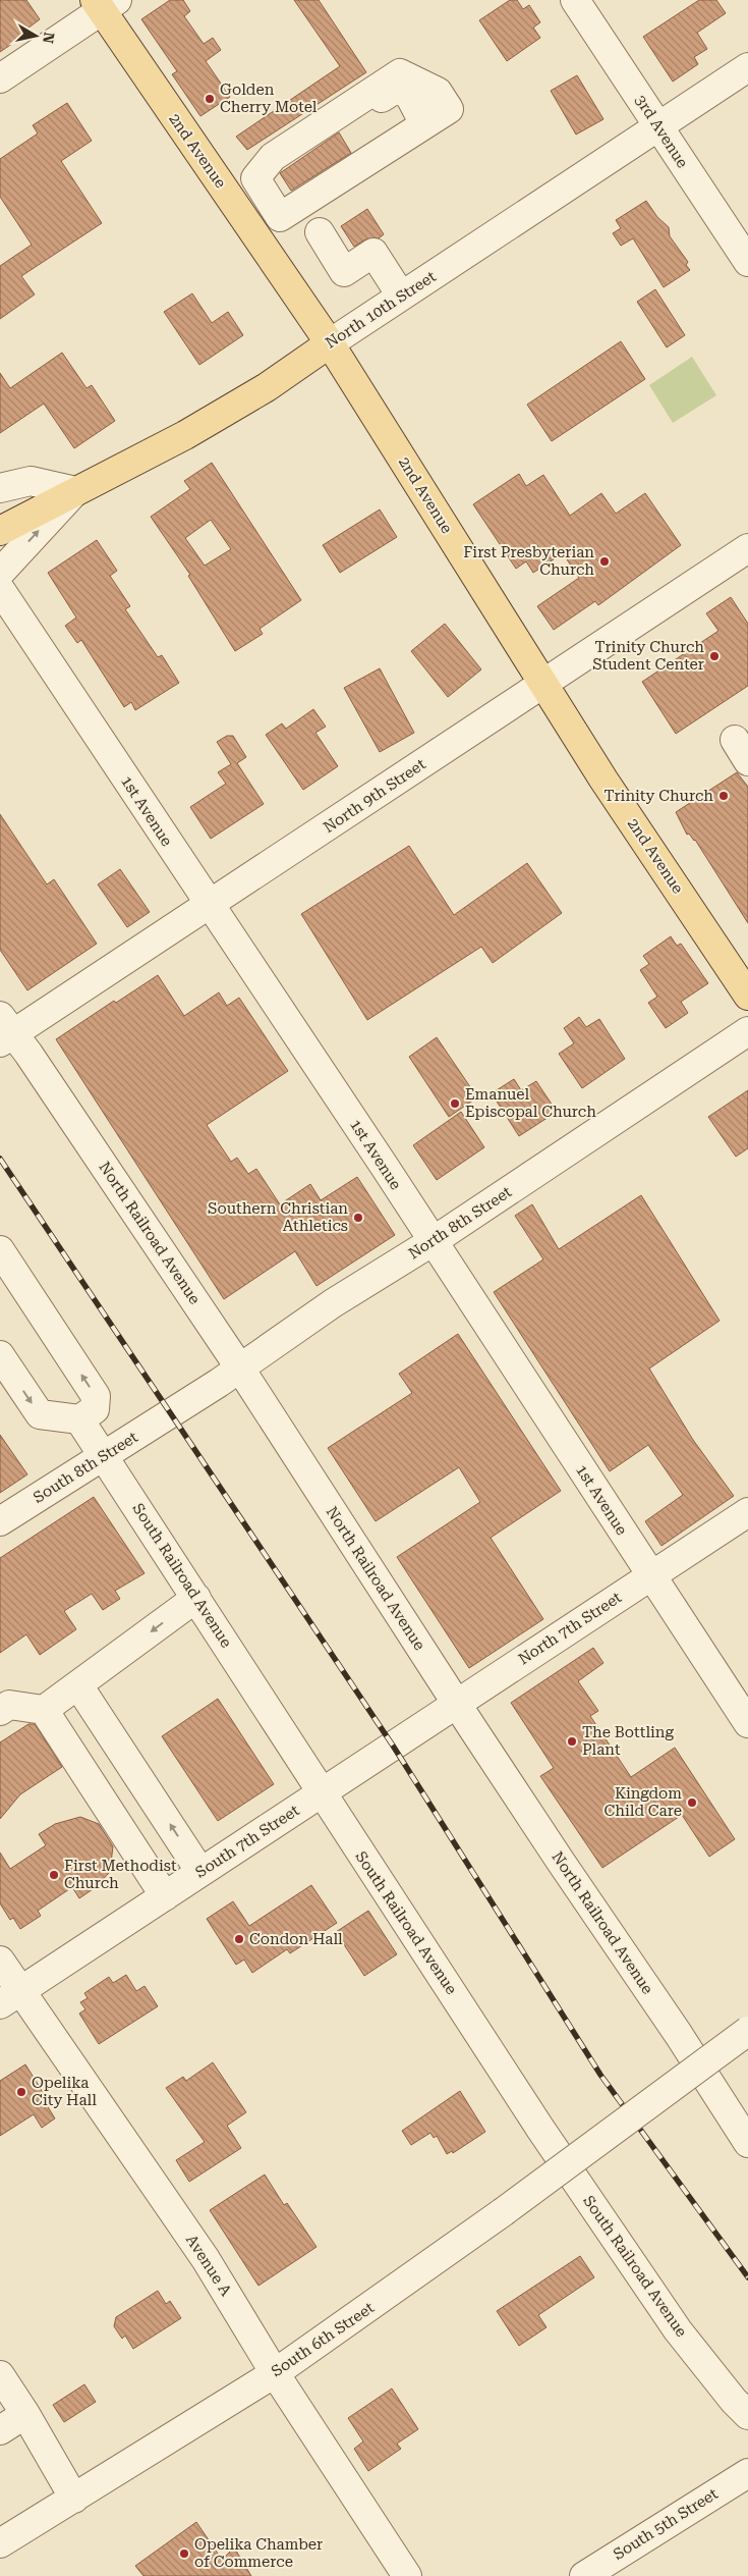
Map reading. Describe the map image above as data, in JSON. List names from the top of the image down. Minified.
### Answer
{"streets":{"main road":["2nd Avenue","North 10th Street"],"street":["3rd Avenue","North 9th Street","1st Avenue","North 8th Street","North Railroad Avenue","South 8th Street","South Railroad Avenue","North 7th Street","South 7th Street","Avenue A","South 6th Street","South 5th Street"]},"crossings":[["3rd Avenue","North 10th Street"],["2nd Avenue","North 10th Street"],["2nd Avenue","North 9th Street"],["North 9th Street","1st Avenue"],["North 9th Street","North Railroad Avenue"],["1st Avenue","North 8th Street"],["1st Avenue","North 7th Street"],["North 8th Street","North Railroad Avenue"],["North 8th Street","South 8th Street"],["North Railroad Avenue","North 7th Street"],["South 8th Street","South Railroad Avenue"],["South Railroad Avenue","South 7th Street"],["North 7th Street","South 7th Street"],["South 7th Street","Avenue A"],["Avenue A","South 6th Street"]],"places":["Golden Cherry Motel","First Presbyterian Church","Trinity Church Student Center","Trinity Church","Emanuel Episcopal Church","Southern Christian Athletics","The Bottling Plant","Kingdom Child Care","First Methodist Church","Condon Hall","Opelika City Hall","Opelika Chamber of Commerce"],"north":"right"}
